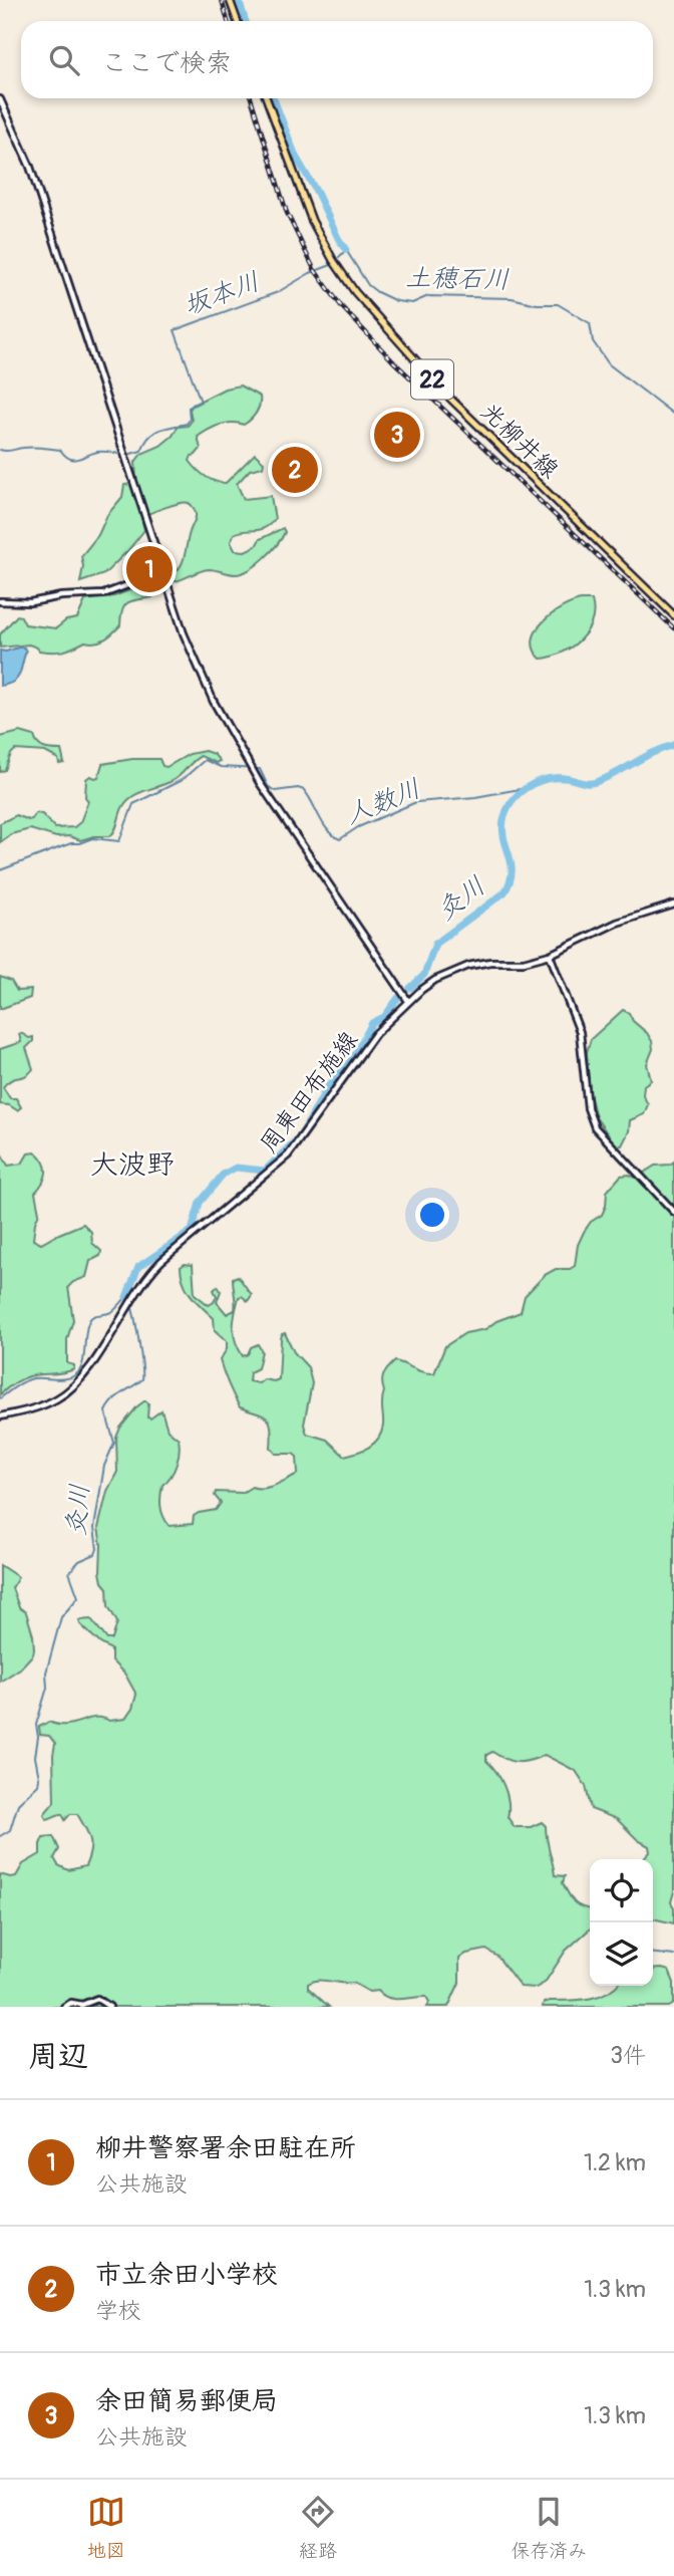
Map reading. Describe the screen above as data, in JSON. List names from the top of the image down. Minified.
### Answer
{"streets":{"main road":["22","光柳井線"],"street":["周東田布施線"]},"districts":["大波野"],"water":["土穂石川","坂本川","人数川","灸川"],"page":{"search":"ここで検索","pins":["3","2","1"],"heading":["周辺","3件"],"list":[{"mark":"1","name":"柳井警察署余田駐在所","note":"公共施設","value":"1.2 km"},{"mark":"2","name":"市立余田小学校","note":"学校","value":"1.3 km"},{"mark":"3","name":"余田簡易郵便局","note":"公共施設","value":"1.3 km"}],"nav":["地図","経路","保存済み"]}}
